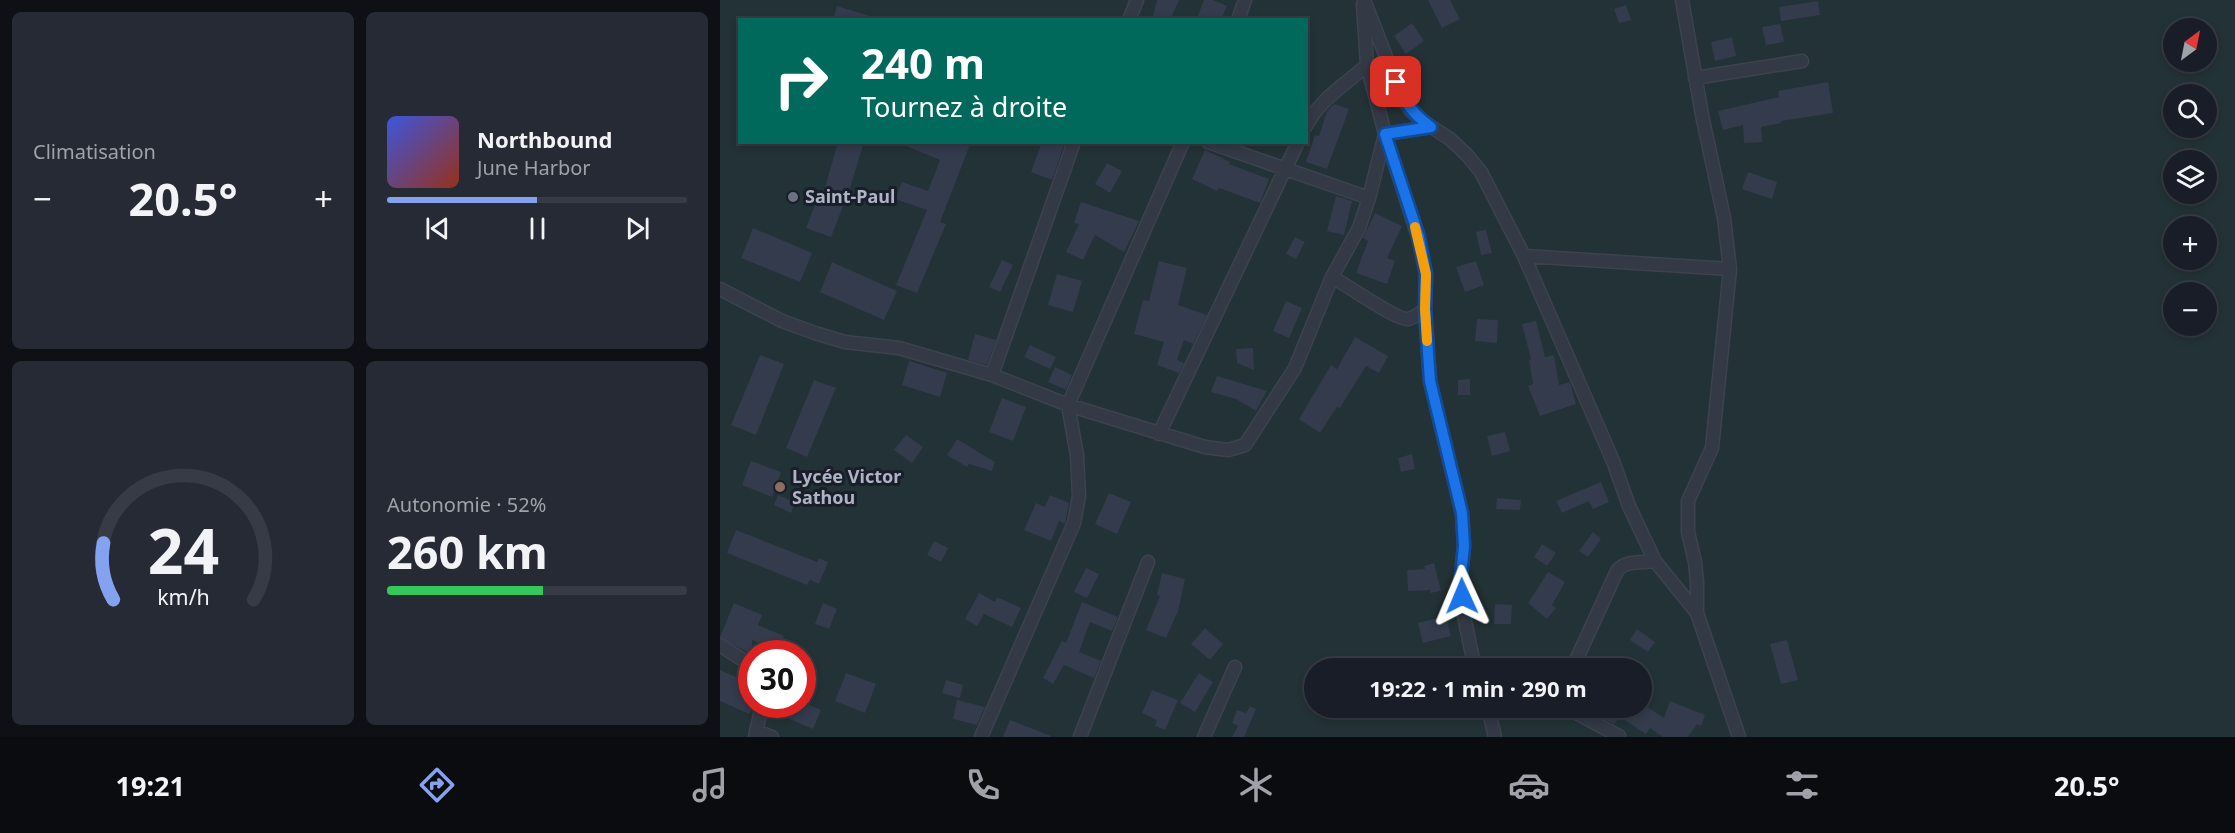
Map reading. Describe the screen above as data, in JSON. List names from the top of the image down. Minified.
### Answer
{"places":["Saint-Paul","Lycée Victor Sathou"],"north":"top right","page":{"tile":["Climatisation",["Autonomie · 52%","260 km"]],"map_buttons":["+","−"],"turn":["240 m","Tournez à droite"],"song":["Northbound","June Harbor"],"heat":["−","20.5°","+"],"limit":"30","trip":"19:22 · 1 min · 290 m","tabs":["19:21","20.5°"],"gauge":["24","km/h"]}}
